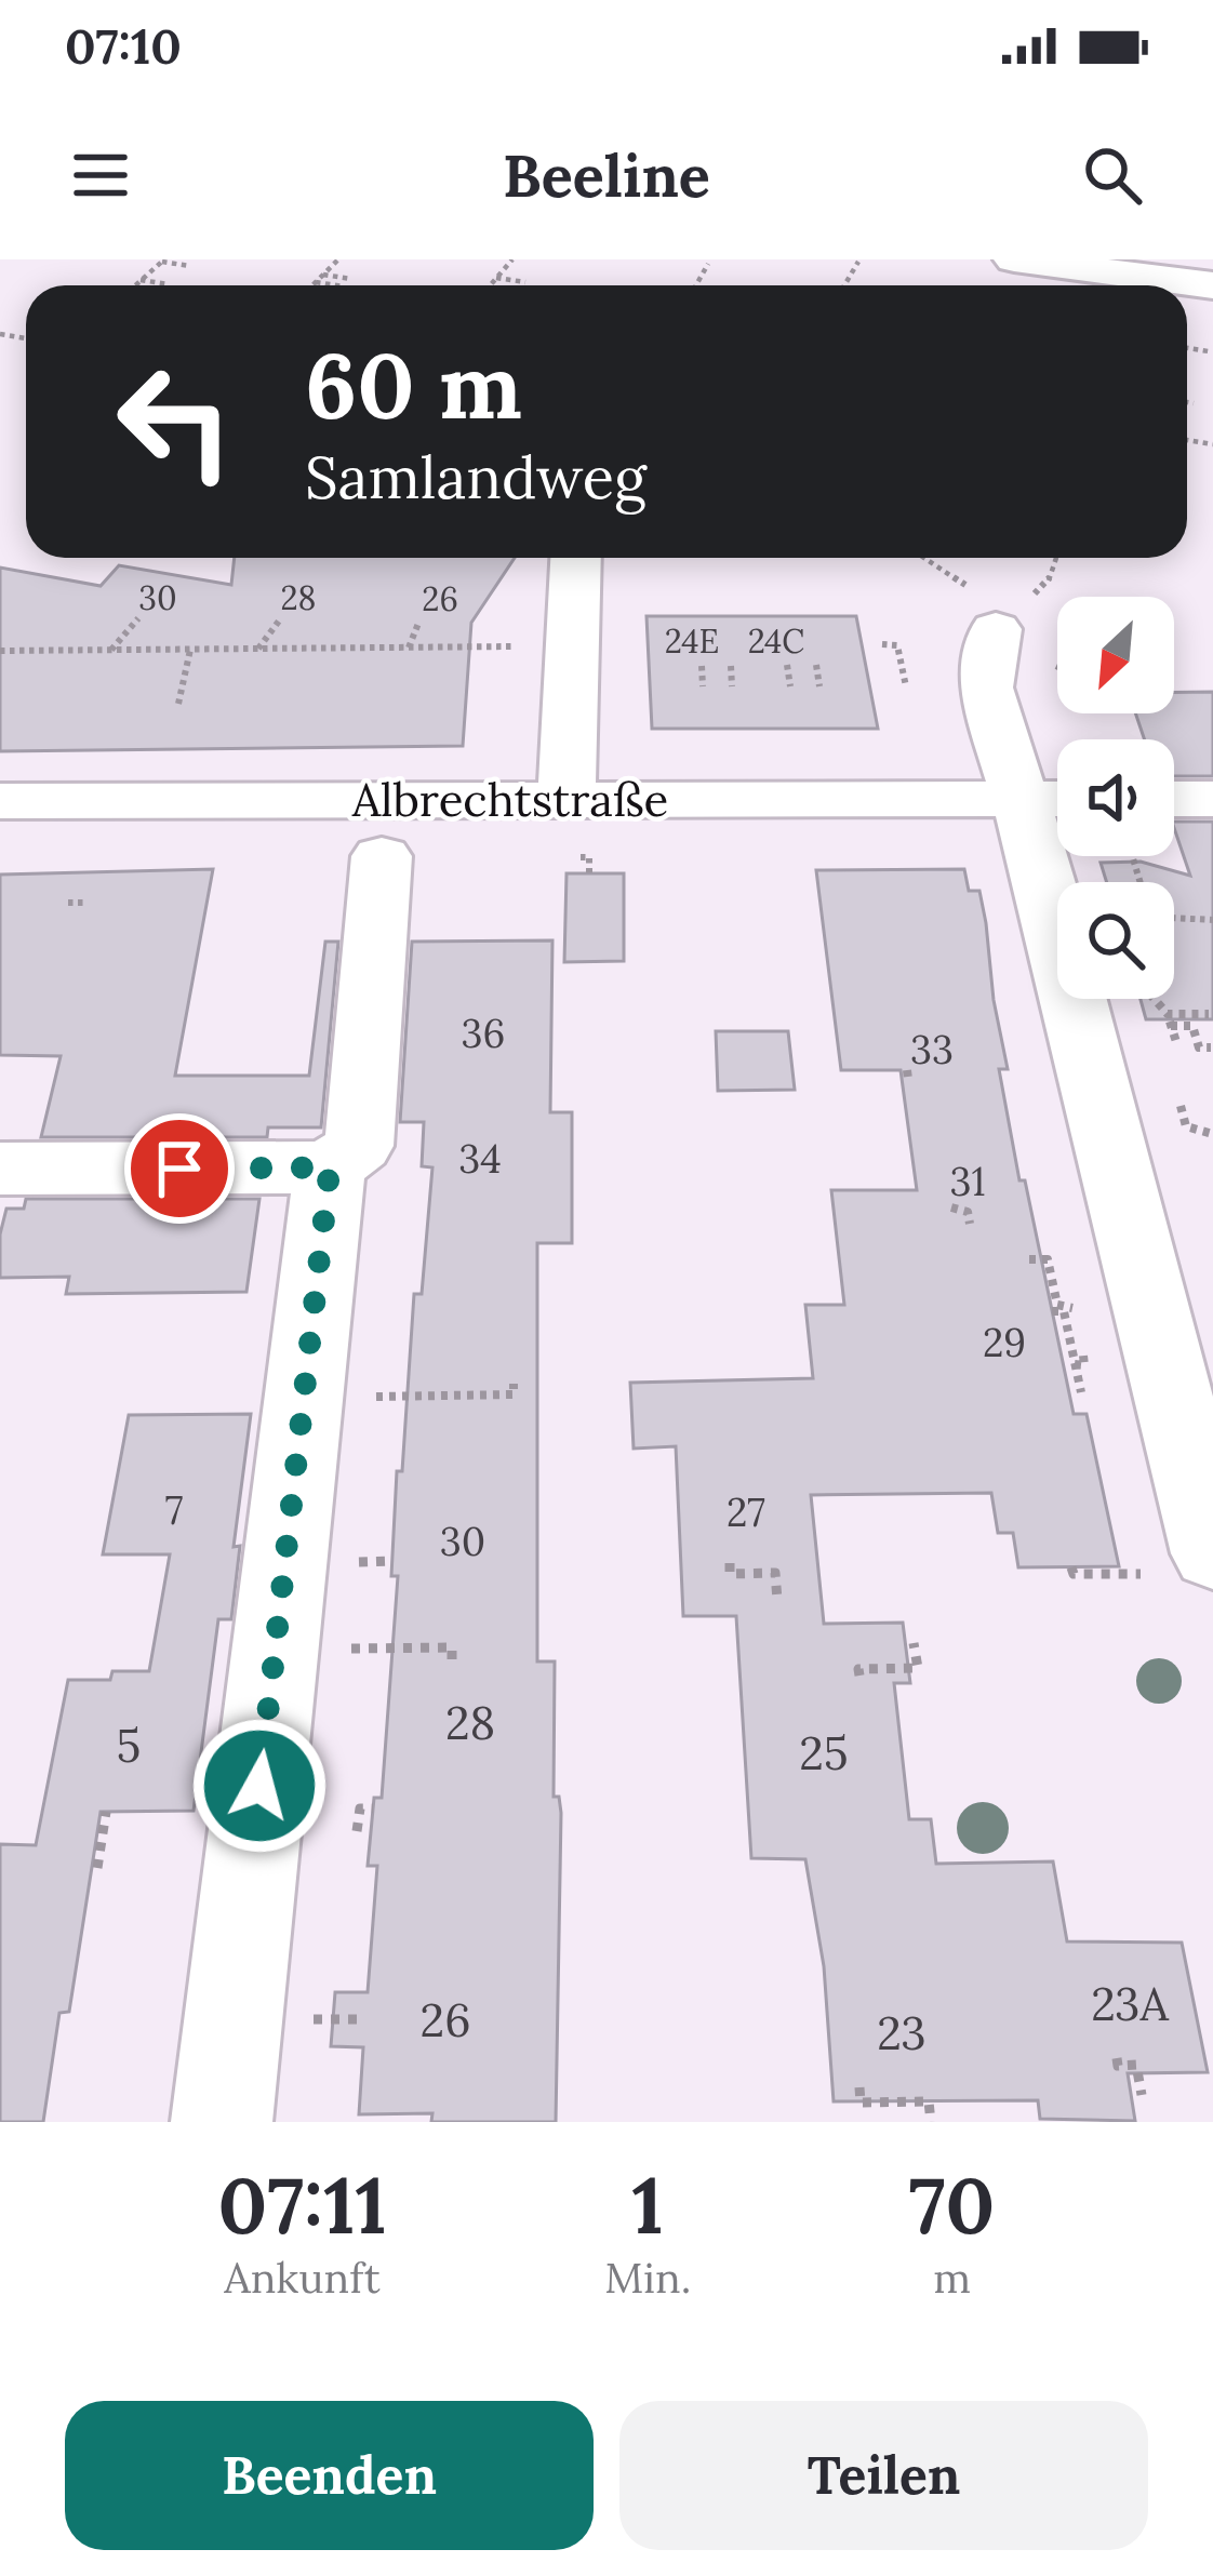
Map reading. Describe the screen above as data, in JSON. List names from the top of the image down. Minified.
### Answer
{"streets":{"street":["Albrechtstraße"]},"house_numbers":["30","28","26","24E","24C","36","33","34","31","29","7","27","30","28","5","25","23A","26","23"],"north":"bottom left","page":{"status":"07:10","header":"Beeline","turn":["60 m","Samlandweg"],"eta":["07:11","Ankunft","1","Min.","70","m"],"buttons":["Beenden","Teilen"]}}
